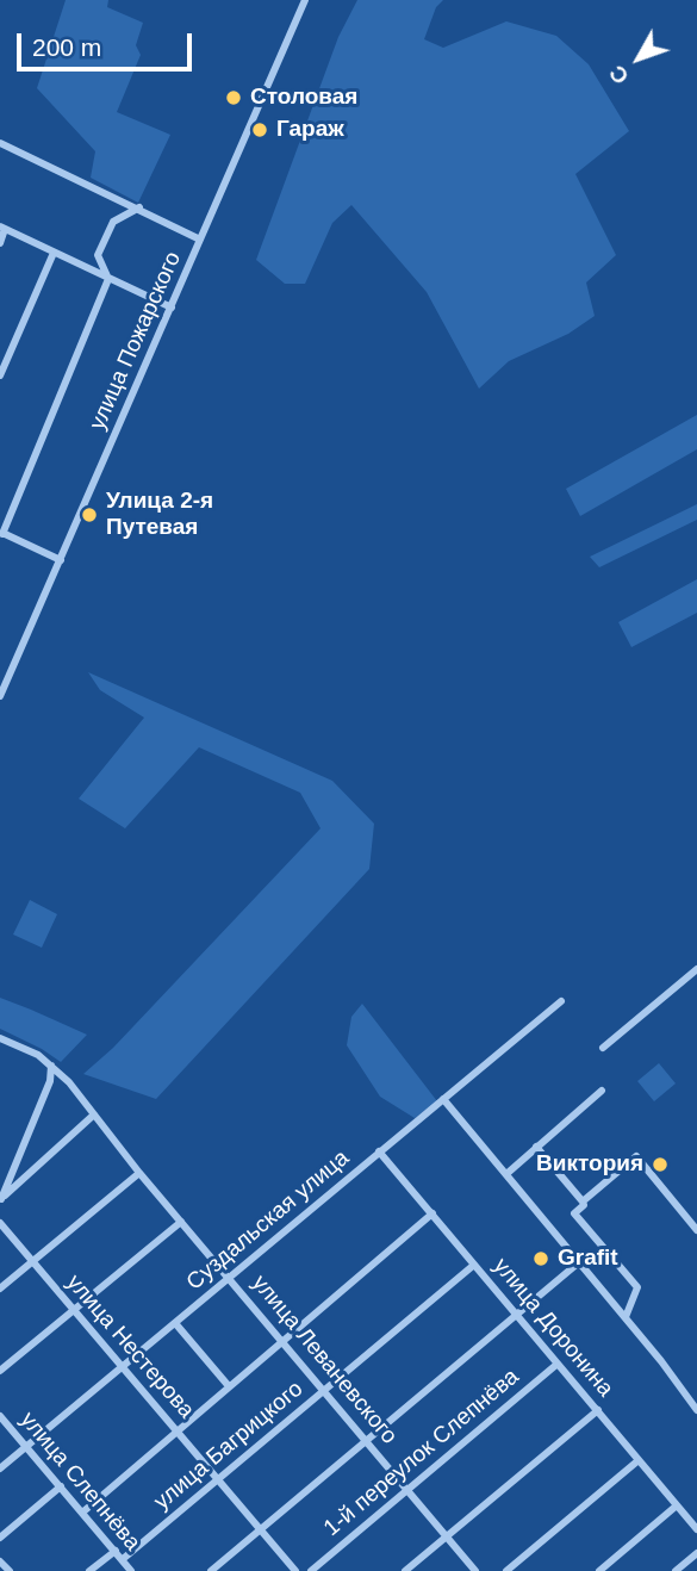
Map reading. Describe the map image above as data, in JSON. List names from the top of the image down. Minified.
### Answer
{"streets":{"street":["улица Пожарского","Суздальская улица","улица Доронина","улица Нестерова","улица Леваневского","улица Багрицкого","1-й переулок Слепнёва","улица Слепнёва"]},"crossings":[["Суздальская улица","улица Доронина"],["Суздальская улица","улица Нестерова"],["Суздальская улица","улица Леваневского"],["Суздальская улица","улица Слепнёва"],["улица Доронина","улица Багрицкого"],["улица Доронина","1-й переулок Слепнёва"],["улица Нестерова","улица Багрицкого"],["улица Леваневского","улица Багрицкого"],["улица Леваневского","1-й переулок Слепнёва"],["улица Багрицкого","улица Слепнёва"]],"places":["Столовая","Гараж","Улица 2-я Путевая","Виктория","Grafit"],"scale_bar":"200 m","north":"bottom left"}
